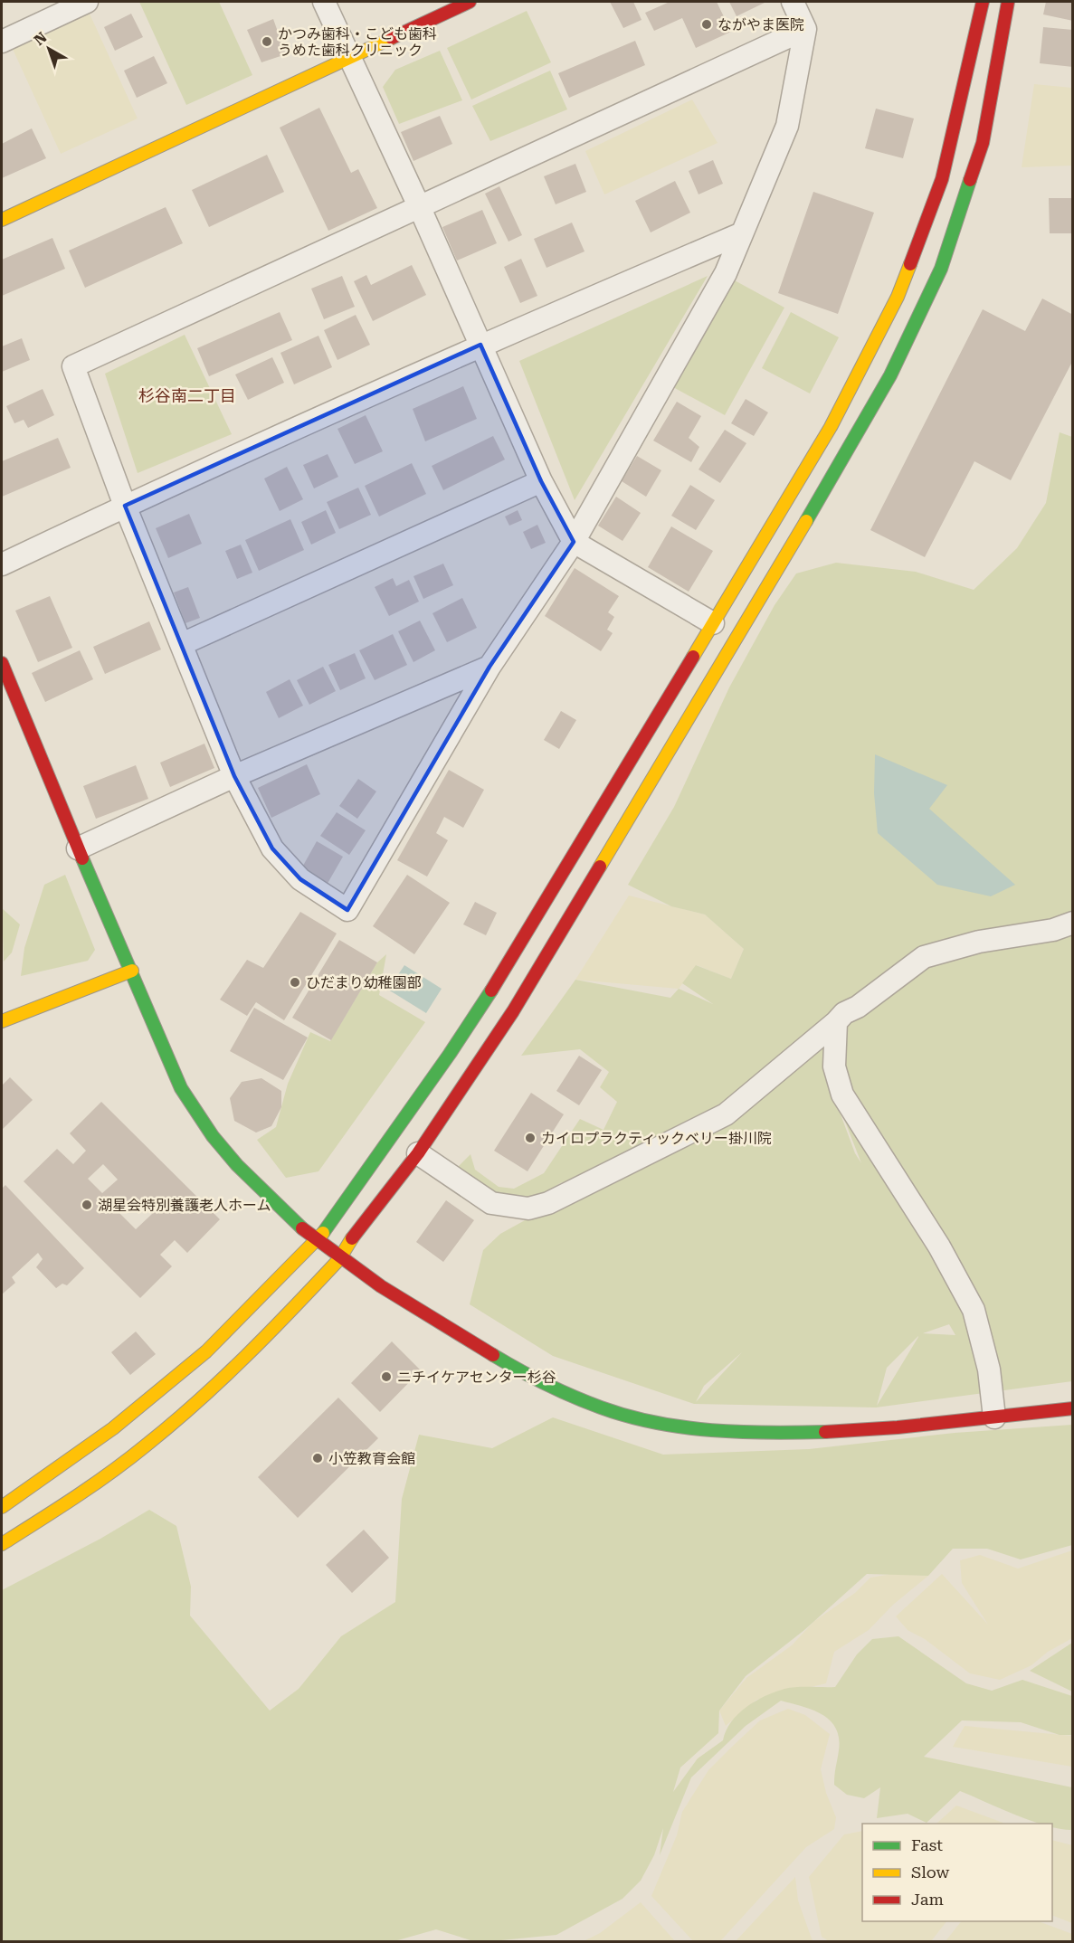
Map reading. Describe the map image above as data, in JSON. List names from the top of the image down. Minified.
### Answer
{"districts":["杉谷南二丁目"],"places":["ながやま医院","かつみ歯科・こども歯科 うめた歯科クリニック","ひだまり幼稚園部","カイロプラクティックベリー掛川院","湖星会特別養護老人ホーム","ニチイケアセンター杉谷","小笠教育会館"],"legend":["Fast","Slow","Jam"],"north":"top left"}
